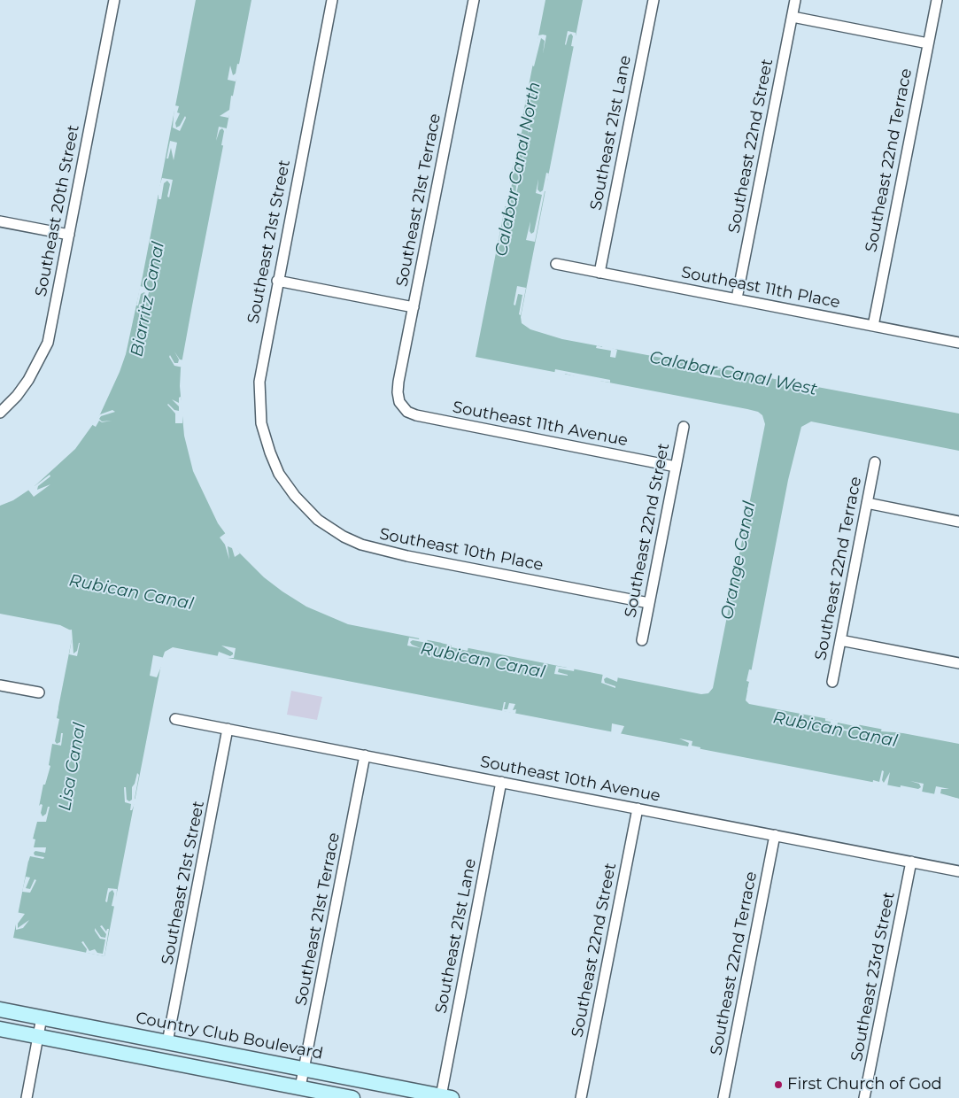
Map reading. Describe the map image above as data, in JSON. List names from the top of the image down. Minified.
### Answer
{"streets":{"main road":["Country Club Boulevard"],"street":["Southeast 21st Lane","Southeast 22nd Street","Southeast 22nd Terrace","Southeast 21st Terrace","Southeast 20th Street","Southeast 21st Street","Southeast 11th Place","Southeast 11th Avenue","Southeast 10th Place","Southeast 10th Avenue","Southeast 23rd Street"]},"crossings":[["Southeast 21st Lane","Southeast 11th Place"],["Southeast 21st Lane","Southeast 10th Avenue"],["Southeast 21st Lane","Country Club Boulevard"],["Southeast 22nd Street","Southeast 11th Place"],["Southeast 22nd Street","Southeast 11th Avenue"],["Southeast 22nd Street","Southeast 10th Place"],["Southeast 22nd Street","Southeast 10th Avenue"],["Southeast 22nd Terrace","Southeast 11th Place"],["Southeast 22nd Terrace","Southeast 10th Avenue"],["Southeast 21st Terrace","Southeast 11th Avenue"],["Southeast 21st Terrace","Southeast 10th Avenue"],["Southeast 21st Terrace","Country Club Boulevard"],["Southeast 21st Street","Southeast 10th Place"],["Southeast 21st Street","Southeast 10th Avenue"],["Southeast 21st Street","Country Club Boulevard"],["Southeast 10th Avenue","Southeast 23rd Street"]],"water":["Calabar Canal North","Biarritz Canal","Calabar Canal West","Orange Canal","Rubican Canal","Lisa Canal"],"places":["First Church of God"]}
